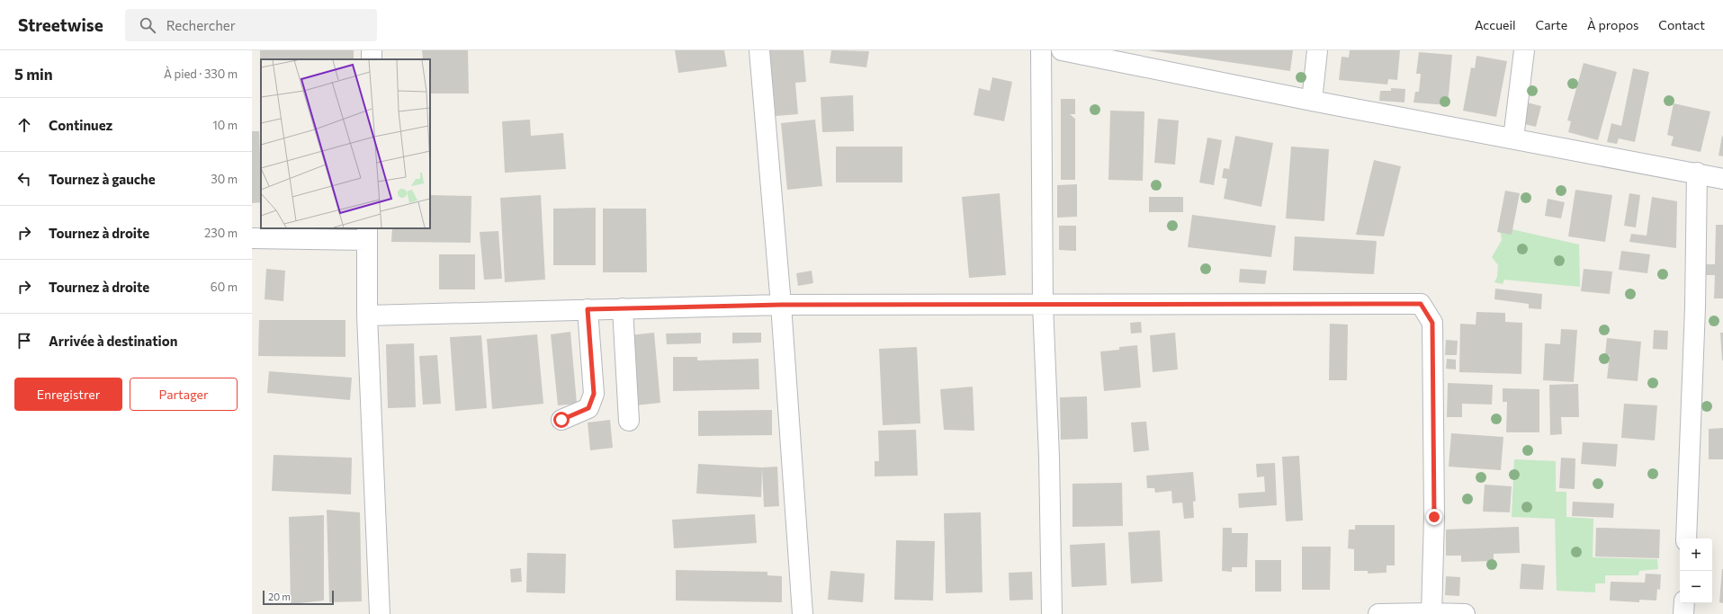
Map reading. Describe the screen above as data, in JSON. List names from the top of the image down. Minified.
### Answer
{"scale_bar":"20 m","page":{"header":"Streetwise","search":"Rechercher","nav":["Accueil","Carte","À propos","Contact"],"heading":["5 min","À pied · 330 m"],"list":[["Continuez","10 m"],["Tournez à gauche","30 m"],["Tournez à droite","230 m"],["Tournez à droite","60 m"],"Arrivée à destination"],"buttons":["Enregistrer","Partager"],"map_buttons":["+","−"],"scale":"20 m"}}
